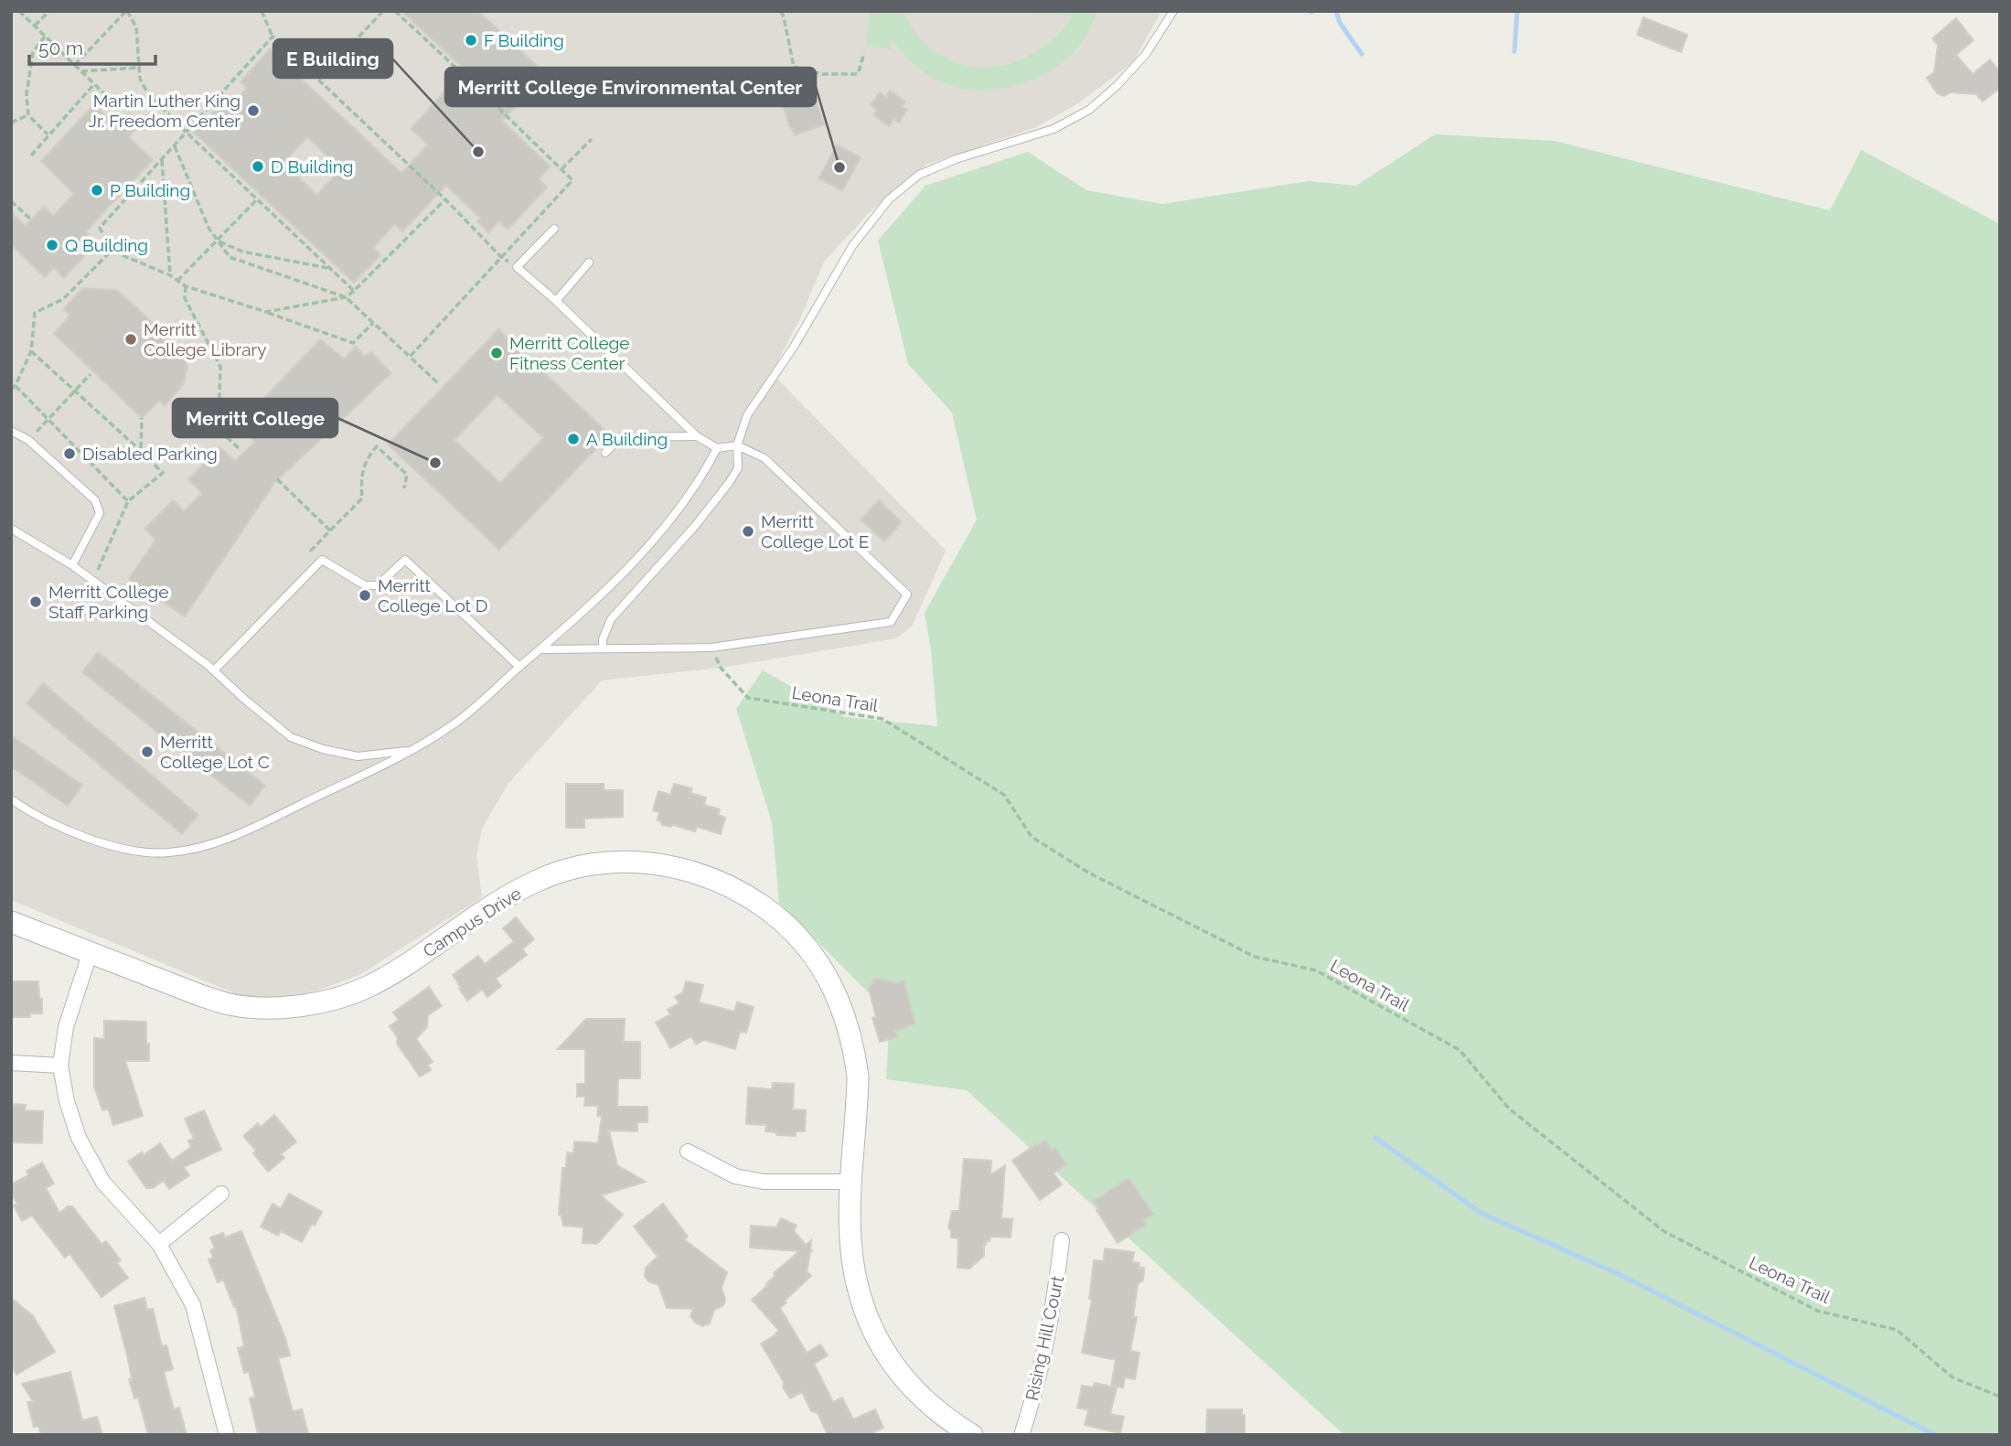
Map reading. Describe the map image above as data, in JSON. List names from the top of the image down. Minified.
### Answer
{"streets":{"street":["Campus Drive","Rising Hill Court"],"path":["Leona Trail"]},"places":["F Building","Martin Luther King Jr. Freedom Center","E Building","D Building","Merritt College Environmental Center","P Building","Q Building","Merritt College Library","Merritt College Fitness Center","A Building","Disabled Parking","Merritt College","Merritt College Lot E","Merritt College Lot D","Merritt College Staff Parking","Merritt College Lot C"],"scale_bar":"50 m"}
